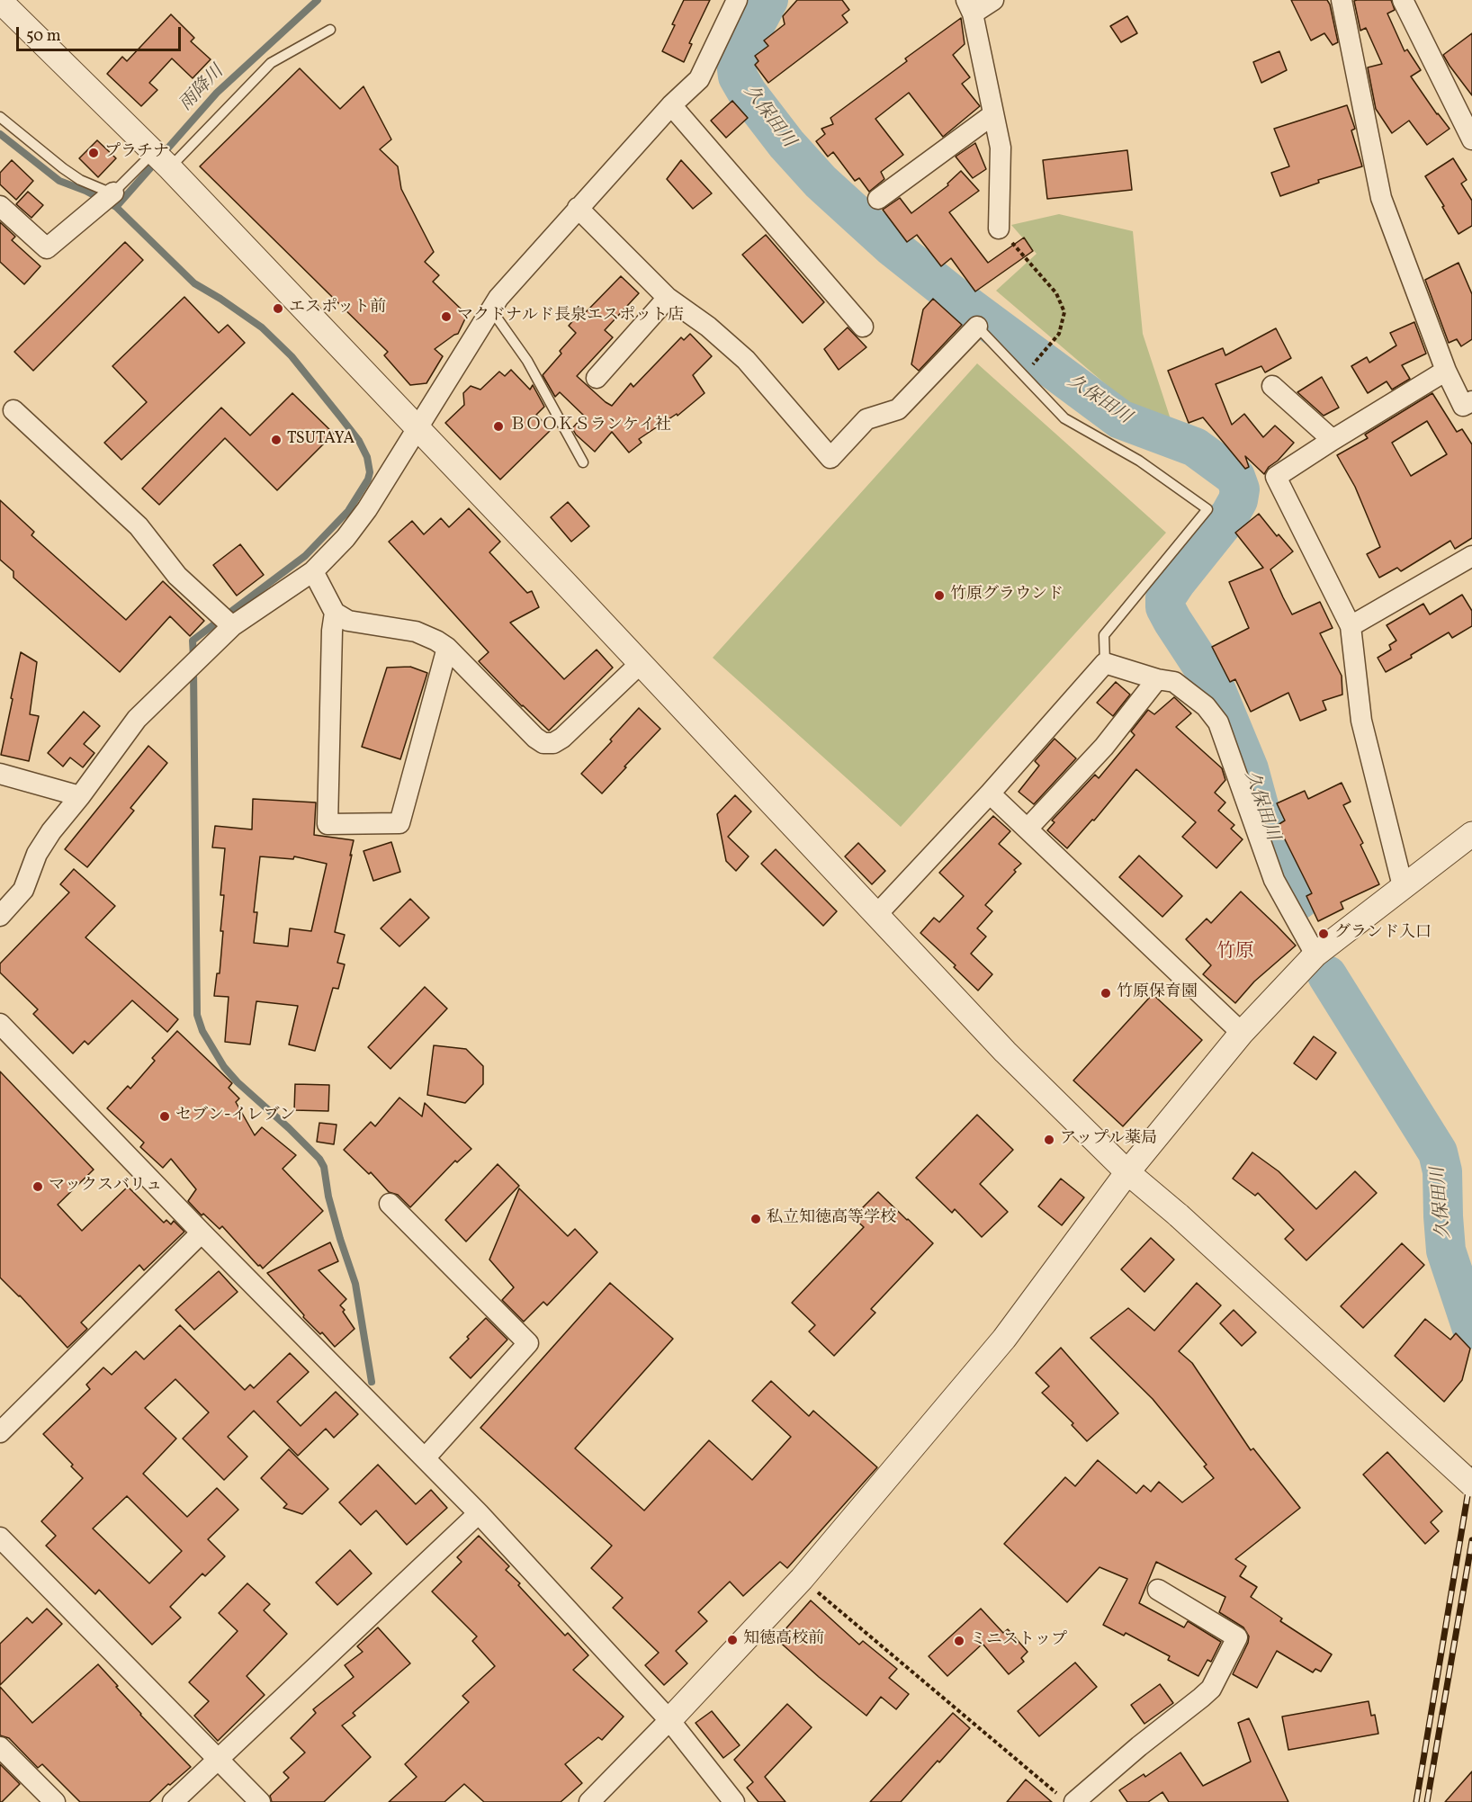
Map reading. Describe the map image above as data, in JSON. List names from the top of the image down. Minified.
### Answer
{"districts":["竹原"],"water":["雨降川","久保田川"],"places":["プラチナ","エスポット前","マクドナルド長泉エスポット店","ＢＯＯＫＳランケイ社","TSUTAYA","竹原グラウンド","グランド入口","竹原保育園","セブン-イレブン","アップル薬局","マックスバリュ","私立知徳高等学校","知徳高校前","ミニストップ"],"scale_bar":"50 m"}
